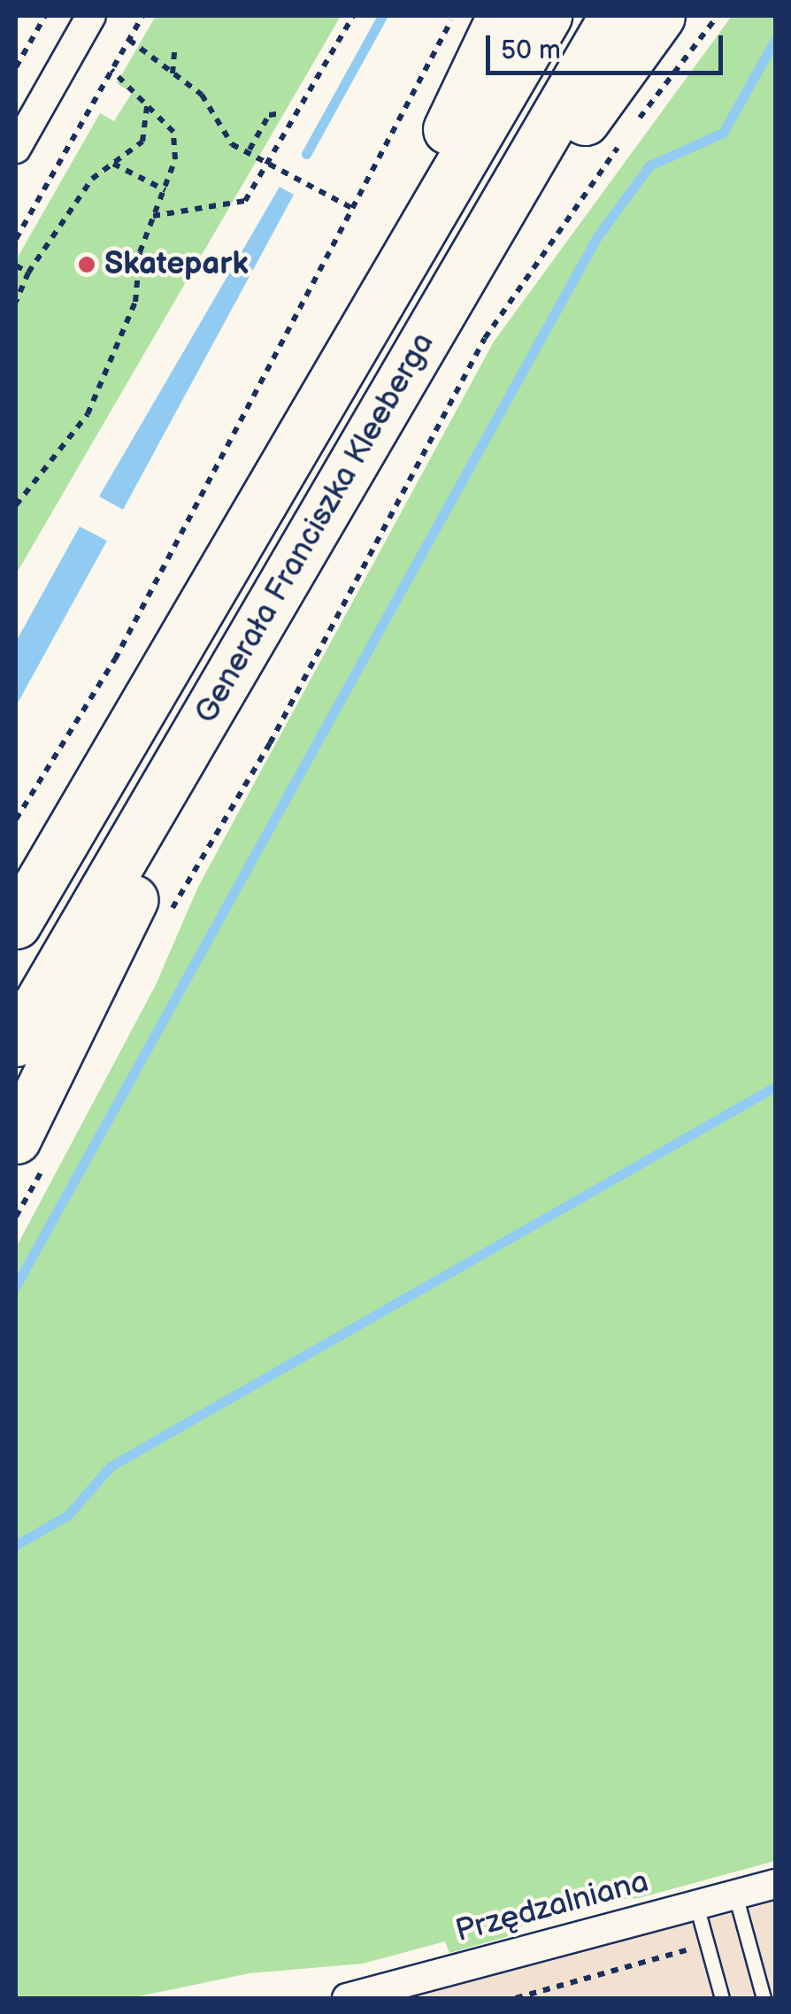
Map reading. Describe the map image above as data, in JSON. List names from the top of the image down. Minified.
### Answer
{"streets":{"highway":["Generała Franciszka Kleeberga"],"street":["Przędzalniana"]},"places":["Skatepark"],"scale_bar":"50 m"}
